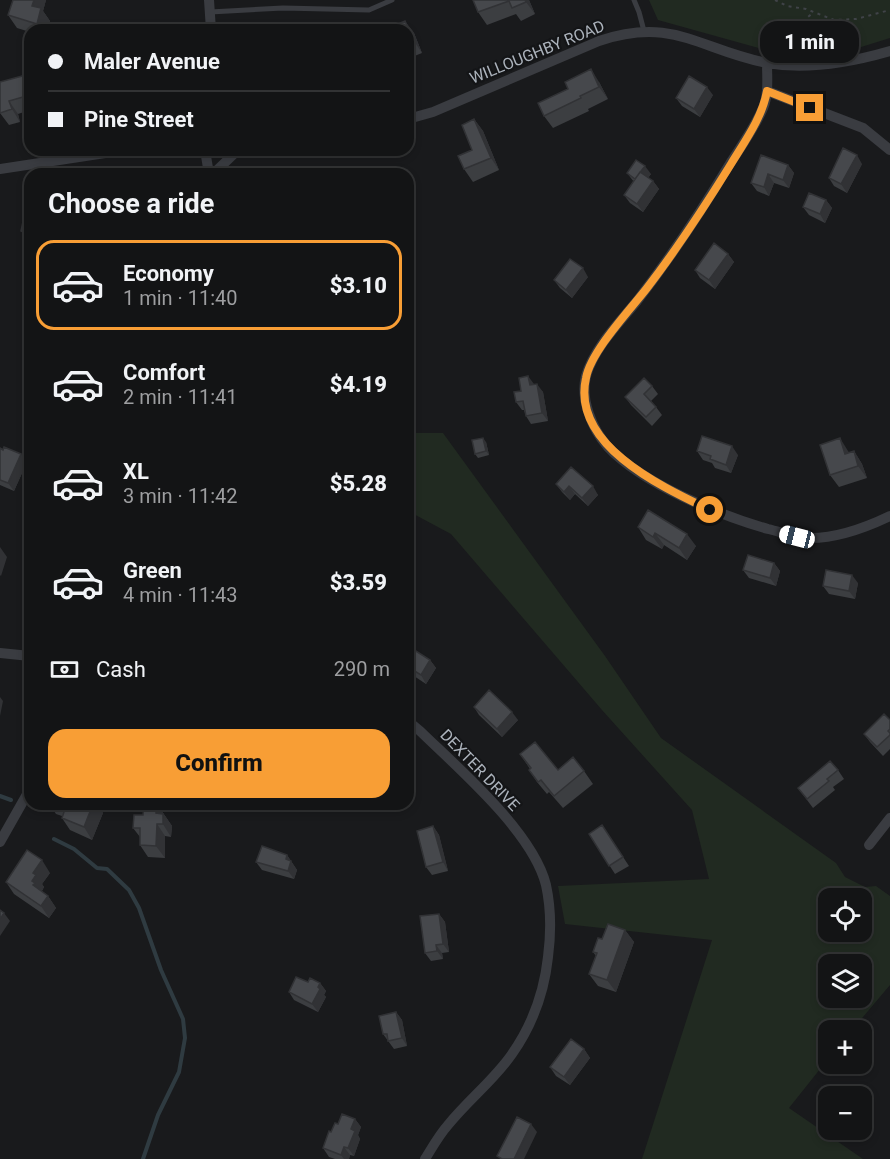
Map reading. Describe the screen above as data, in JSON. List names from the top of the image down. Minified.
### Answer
{"streets":{"street":["WILLOUGHBY ROAD","DEXTER DRIVE"]},"page":{"bubble":"1 min","banner":["Maler Avenue","Pine Street"],"heading":"Choose a ride","list":[{"name":"Economy","note":"1 min · 11:40","value":"$3.10"},{"name":"Comfort","note":"2 min · 11:41","value":"$4.19"},{"name":"XL","note":"3 min · 11:42","value":"$5.28"},{"name":"Green","note":"4 min · 11:43","value":"$3.59"}],"pay":["Cash","290 m"],"buttons":"Confirm","map_buttons":["+","−"]}}
